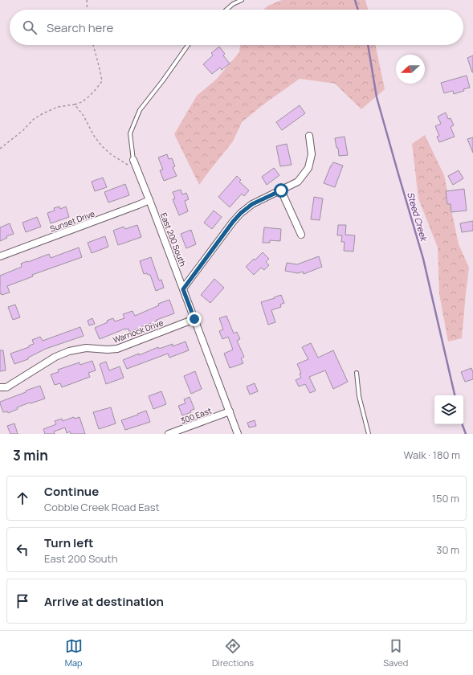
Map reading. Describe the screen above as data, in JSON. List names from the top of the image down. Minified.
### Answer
{"streets":{"street":["Sunset Drive","East 200 South","Warnock Drive","300 East"]},"crossings":[["Sunset Drive","East 200 South"],["East 200 South","Warnock Drive"],["East 200 South","300 East"]],"water":["Steed Creek"],"north":"left","page":{"search":"Search here","heading":["3 min","Walk · 180 m"],"list":[["Continue","Cobble Creek Road East","150 m"],["Turn left","East 200 South","30 m"],"Arrive at destination"],"nav":["Map","Directions","Saved"]}}
